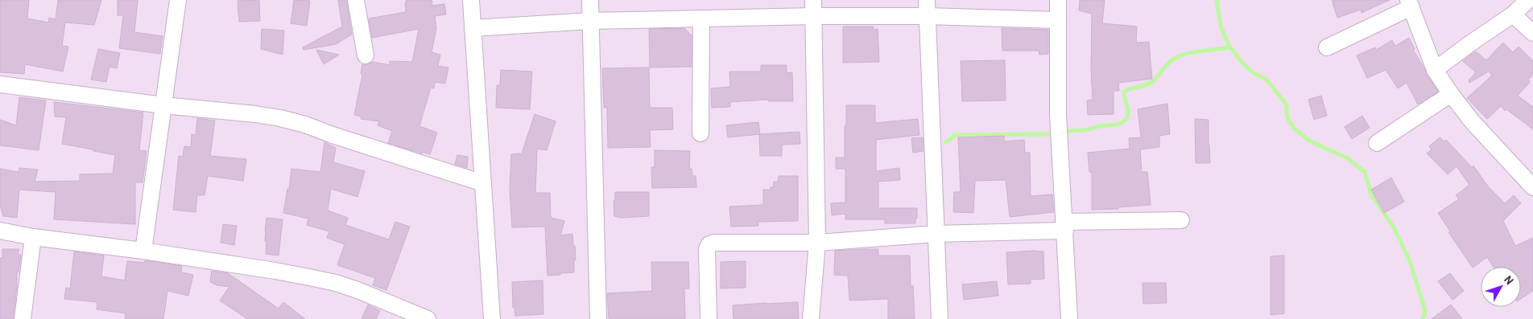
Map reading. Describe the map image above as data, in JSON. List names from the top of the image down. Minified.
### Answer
{"north":"top right"}
